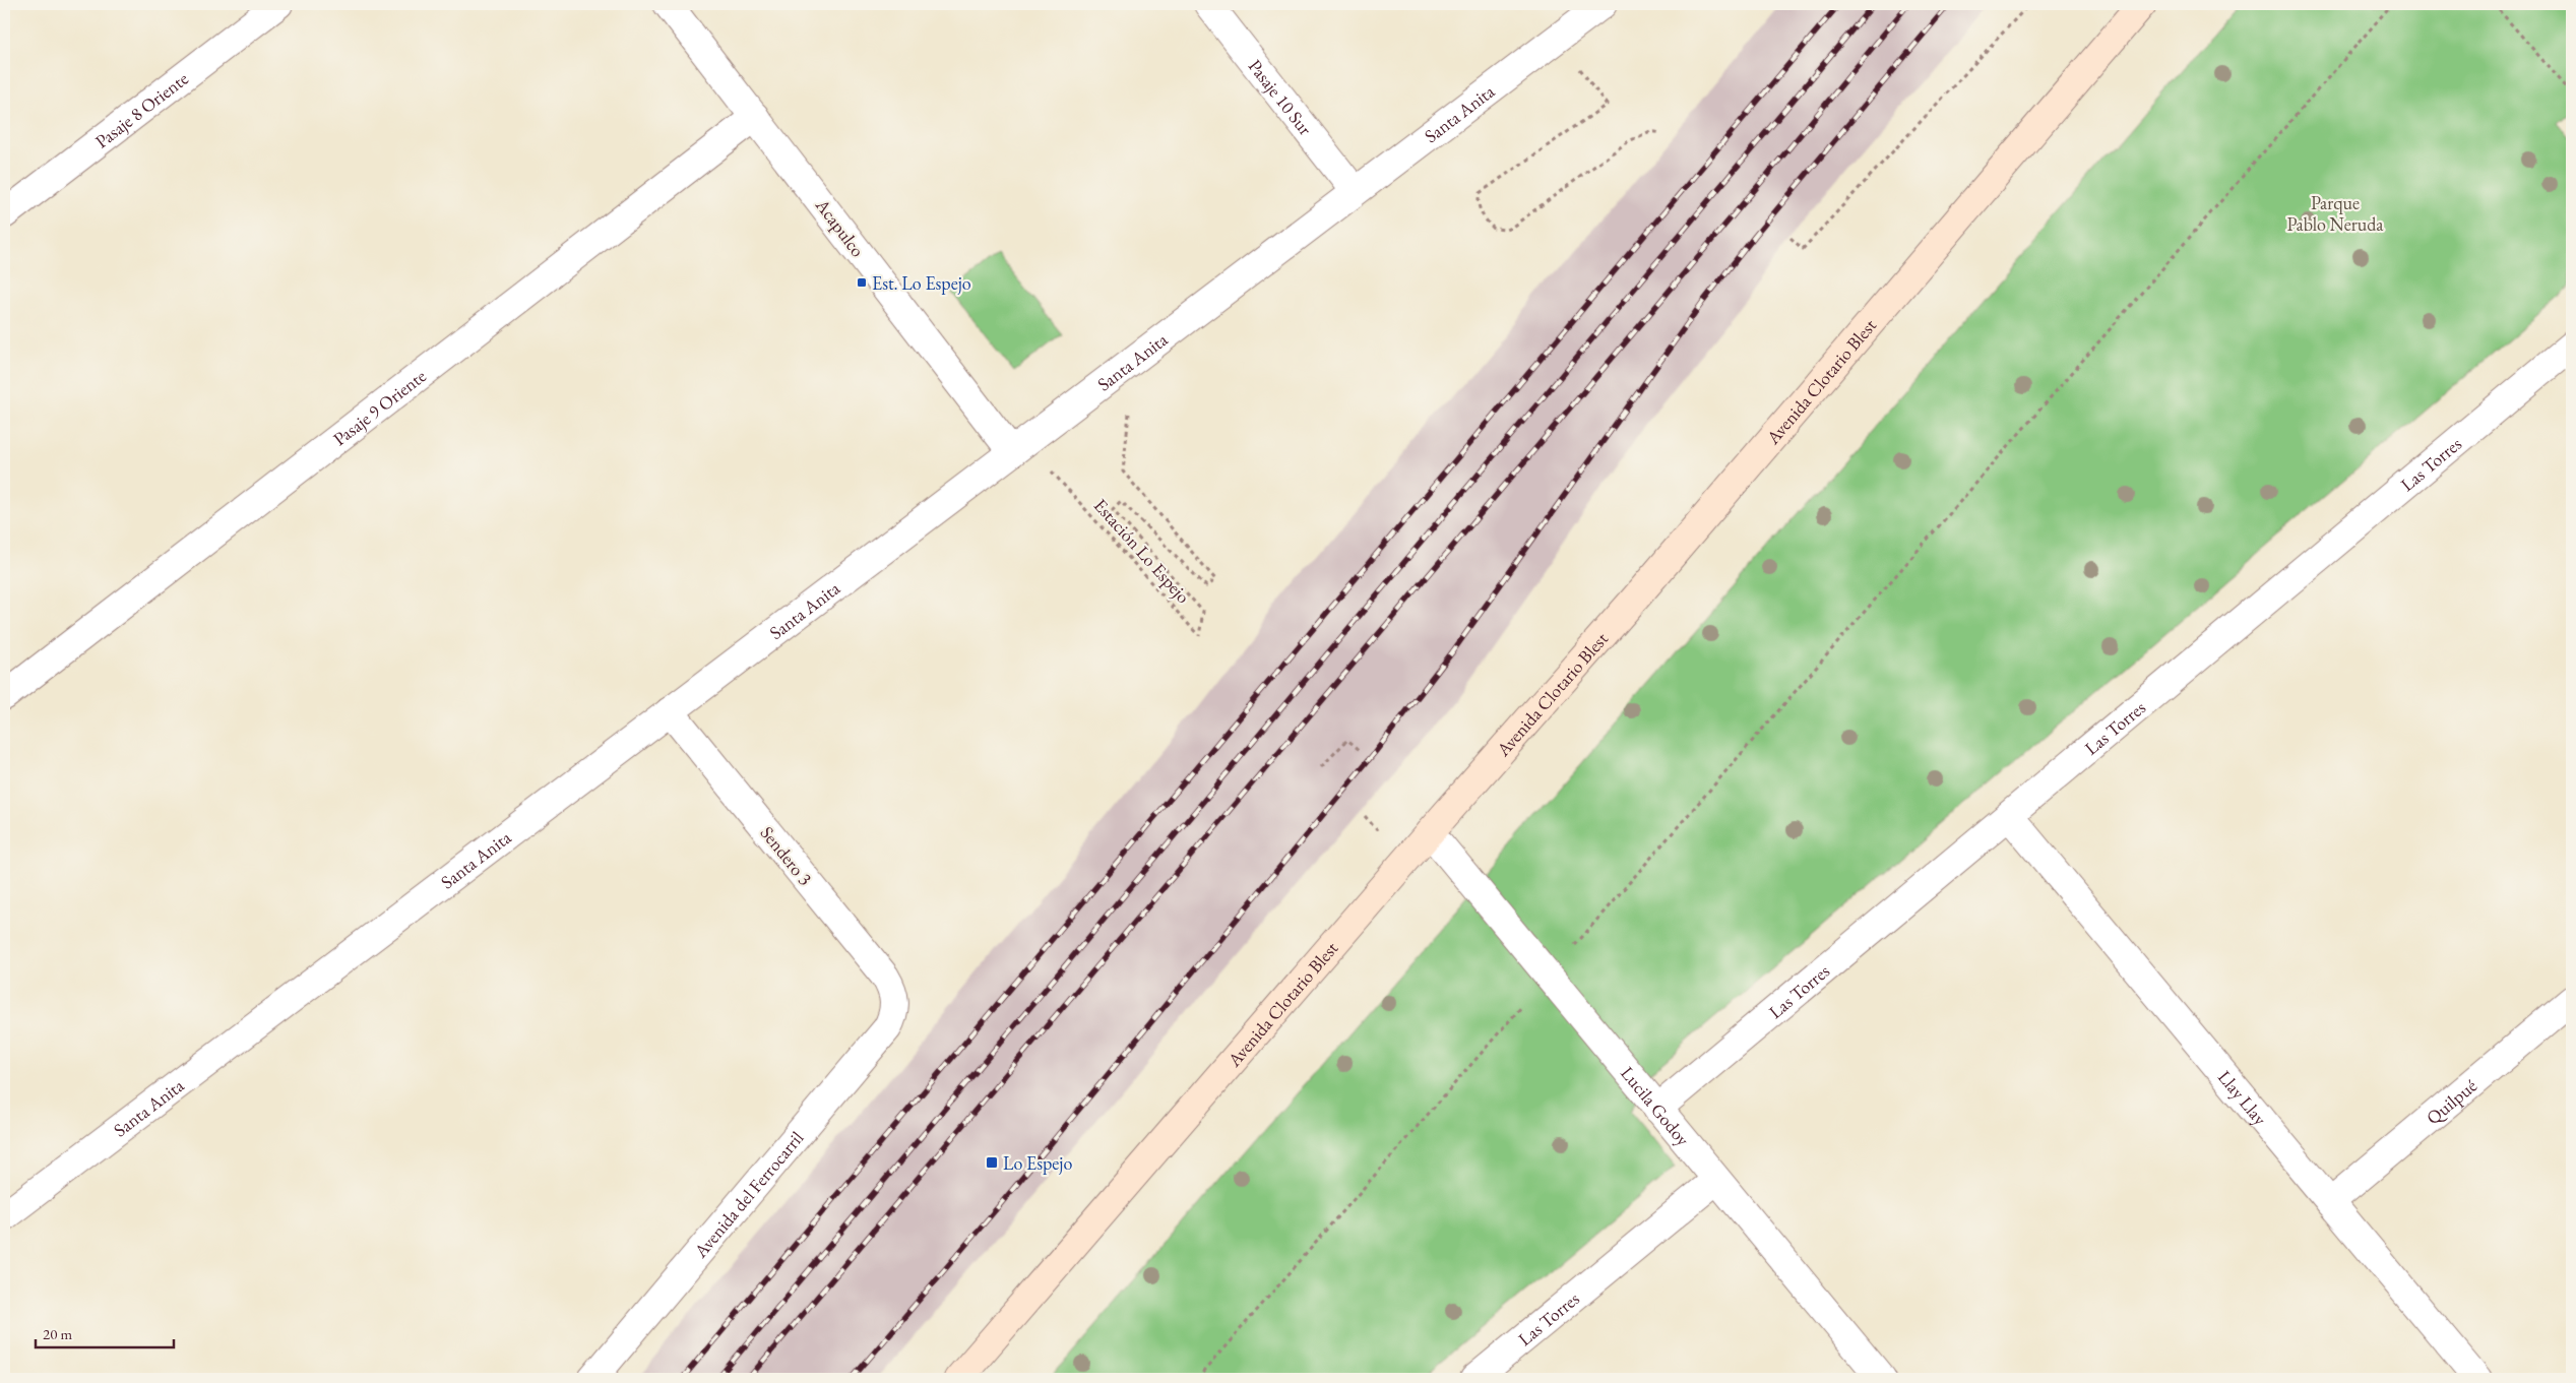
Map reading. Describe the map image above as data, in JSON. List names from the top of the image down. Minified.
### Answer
{"streets":{"main road":["Avenida Clotario Blest"],"street":["Pasaje 10 Sur","Pasaje 8 Oriente","Santa Anita","Acapulco","Pasaje 9 Oriente","Las Torres","Sendero 3","Llay Llay","Quilpué","Lucila Godoy","Avenida del Ferrocarril"],"path":["Estación Lo Espejo"]},"crossings":[["Pasaje 10 Sur","Santa Anita"],["Santa Anita","Acapulco"],["Santa Anita","Estación Lo Espejo"],["Santa Anita","Sendero 3"],["Acapulco","Pasaje 9 Oriente"],["Avenida Clotario Blest","Lucila Godoy"],["Las Torres","Llay Llay"],["Las Torres","Lucila Godoy"],["Sendero 3","Avenida del Ferrocarril"],["Llay Llay","Quilpué"]],"parks":["Parque Pablo Neruda"],"places":{"transit":["Est. Lo Espejo","Lo Espejo"]},"scale_bar":"20 m"}
